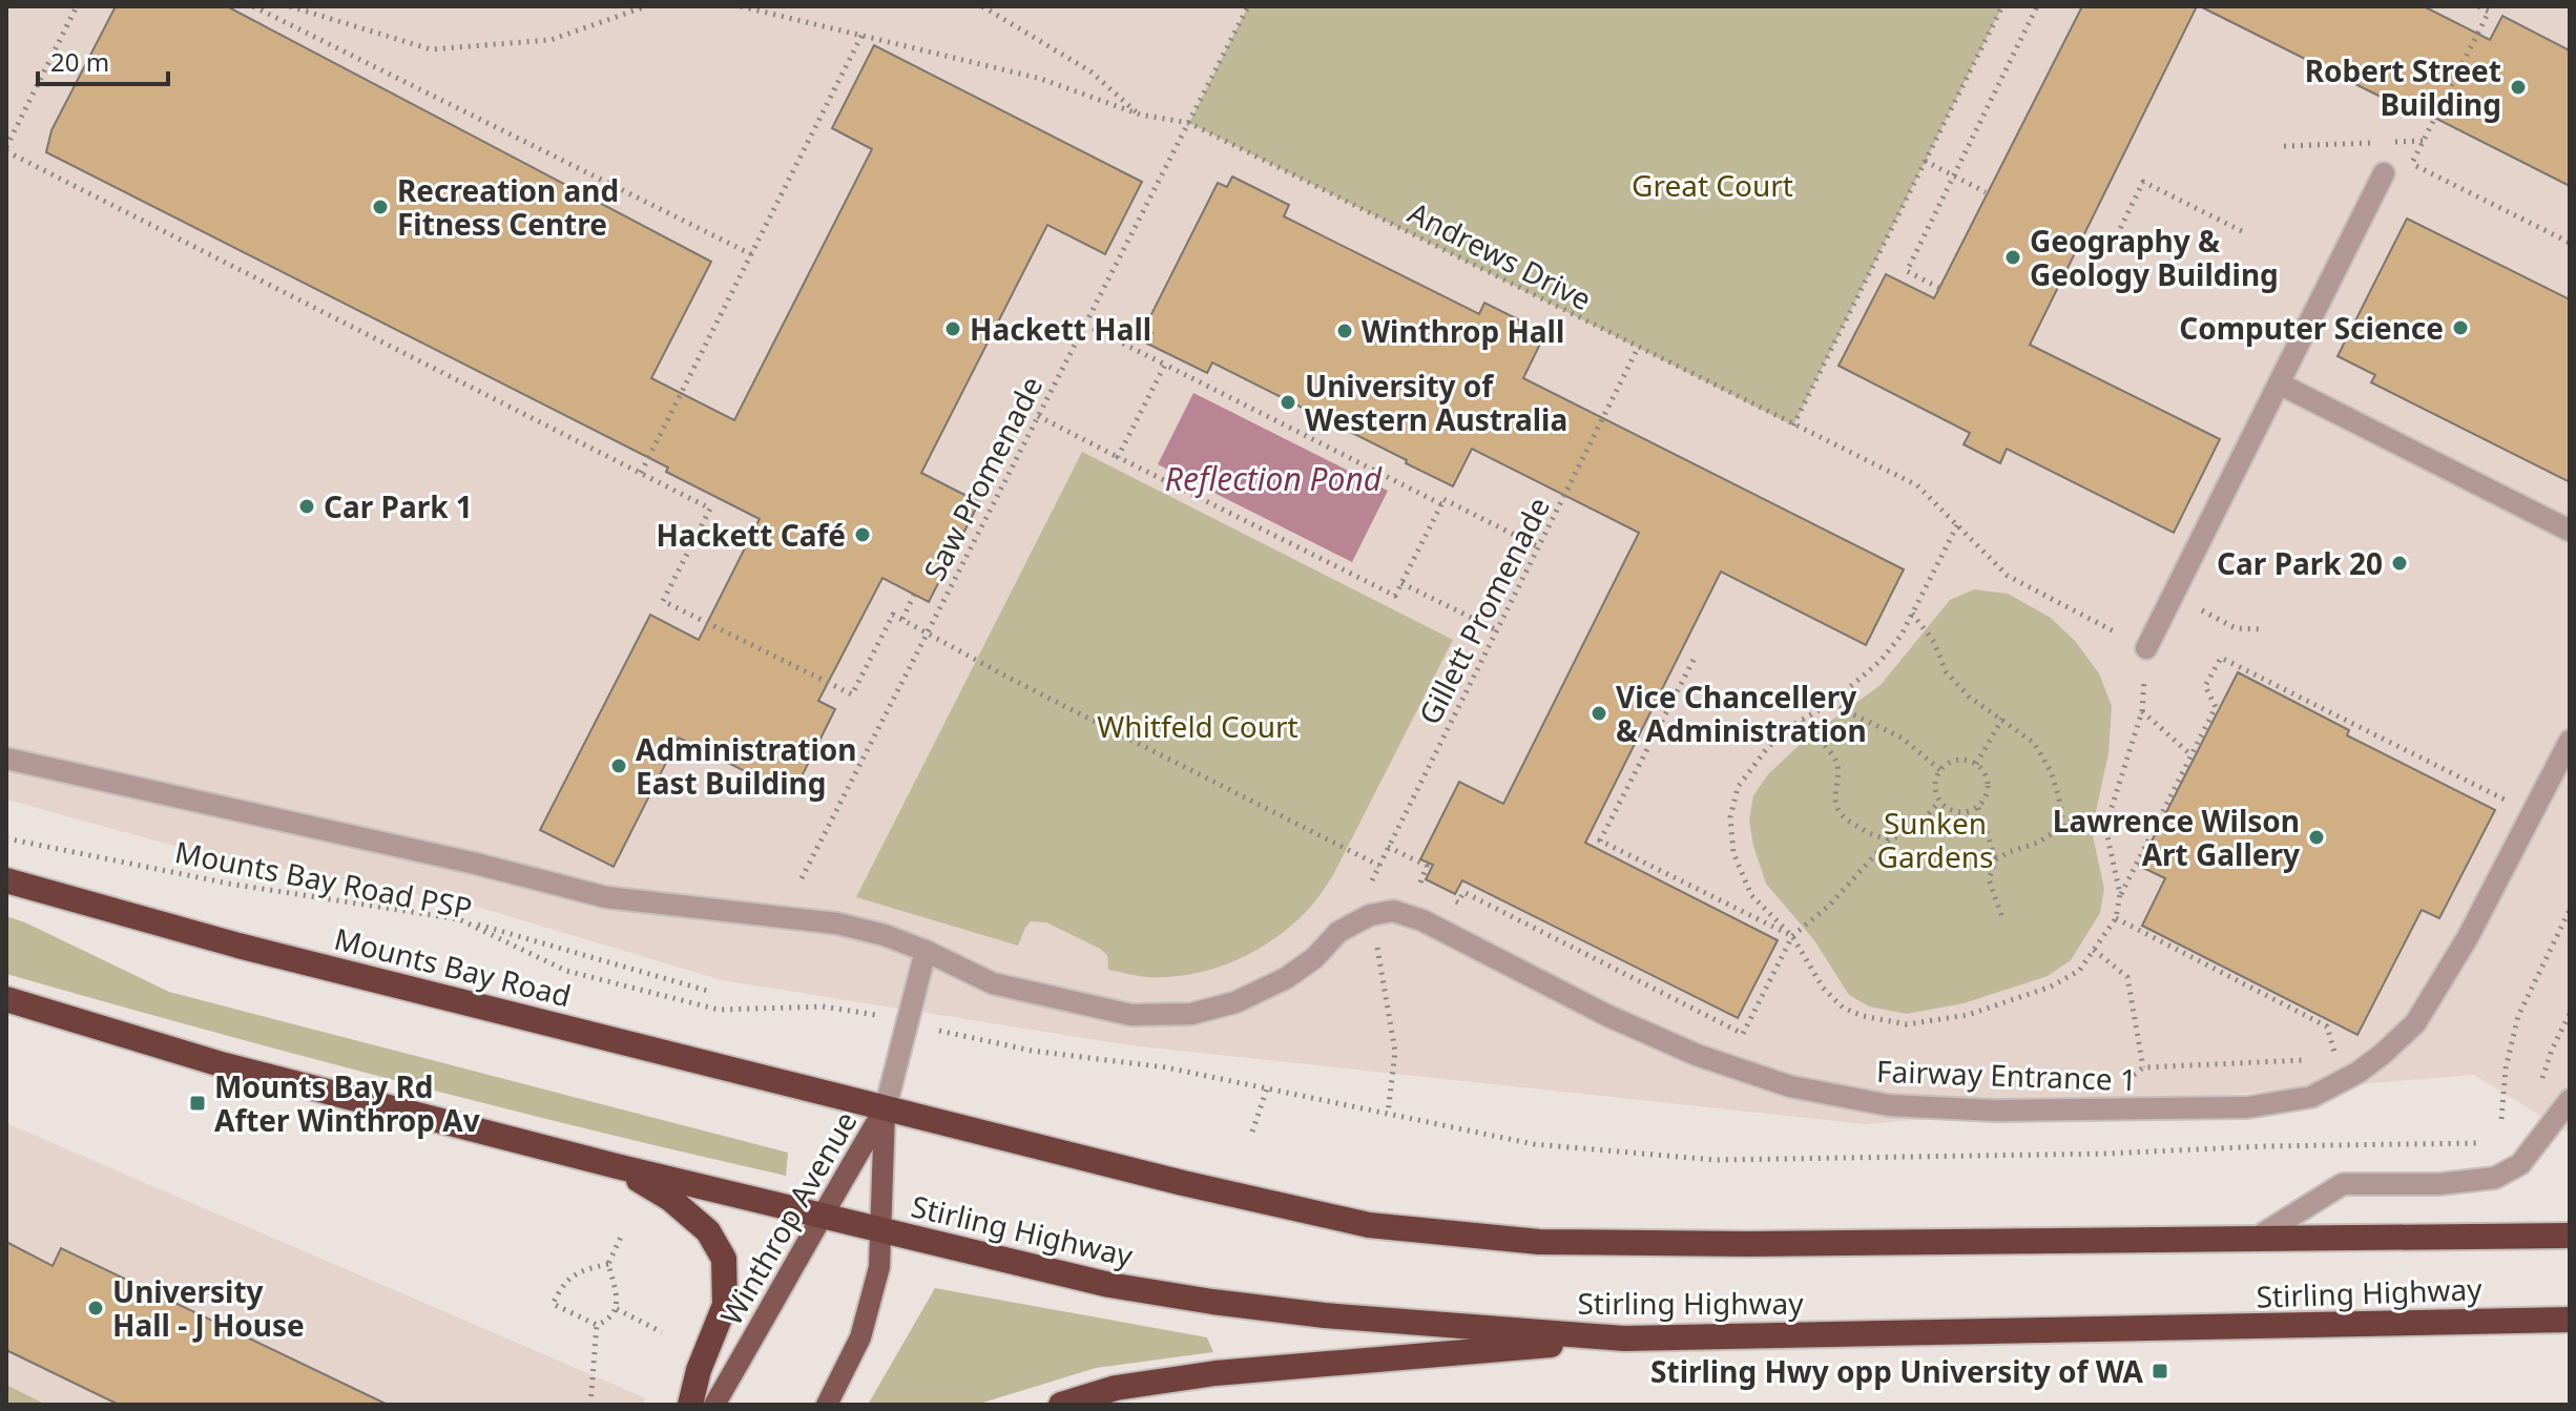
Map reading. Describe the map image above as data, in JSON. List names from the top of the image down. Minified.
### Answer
{"streets":{"highway":["Mounts Bay Road","Stirling Highway"],"main road":["Winthrop Avenue"],"street":["Fairway Entrance 1"],"path":["Andrews Drive","Saw Promenade","Gillett Promenade","Mounts Bay Road PSP"]},"crossings":[["Andrews Drive","Saw Promenade"],["Andrews Drive","Gillett Promenade"],["Mounts Bay Road","Winthrop Avenue"],["Mounts Bay Road","Stirling Highway"],["Winthrop Avenue","Stirling Highway"]],"water":["Reflection Pond"],"parks":["Great Court","Whitfeld Court","Sunken Gardens"],"places":{"other":["Robert Street Building","Recreation and Fitness Centre","Geography & Geology Building","Computer Science","Hackett Hall","Winthrop Hall","University of Western Australia","Car Park 1","Hackett Café","Car Park 20","Vice Chancellery & Administration","Administration East Building","Lawrence Wilson Art Gallery","University Hall - J House"],"transit":["Mounts Bay Rd After Winthrop Av","Stirling Hwy opp University of WA"]},"scale_bar":"20 m"}
